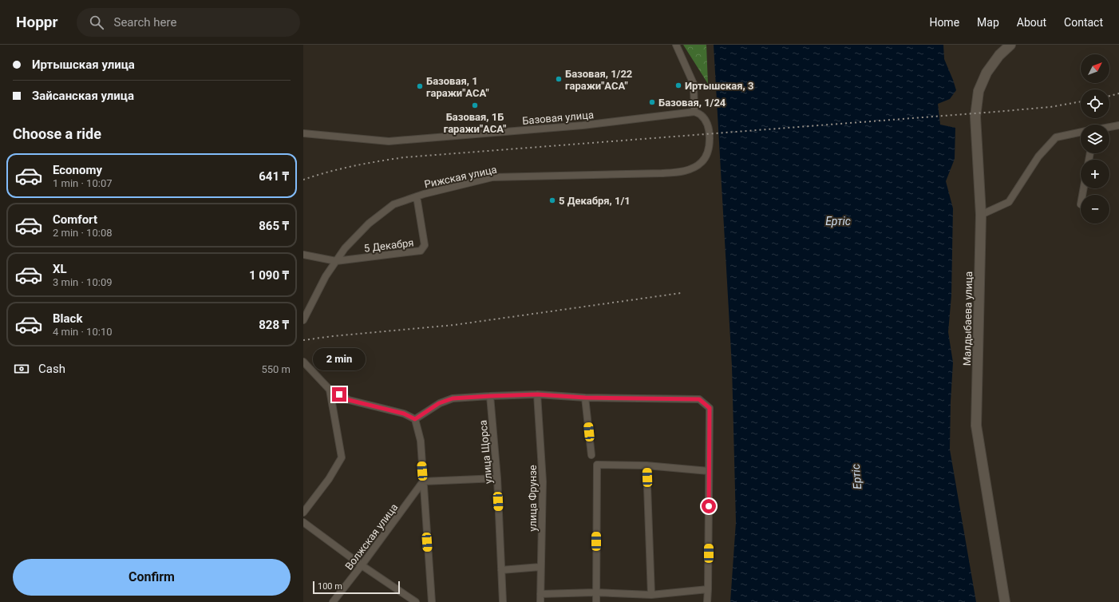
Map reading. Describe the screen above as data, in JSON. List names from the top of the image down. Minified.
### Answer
{"streets":{"main road":["Малдыбаева улица"],"street":["Базовая улица","Рижская улица","5 Декабря","улица Щорса","улица Фрунзе","Волжская улица"]},"crossings":[["Базовая улица","Рижская улица"],["Рижская улица","5 Декабря"]],"water":["Ертіс"],"places":["Базовая, 1/22 гаражи\"ACА\"","Иртышская, 3","Базовая, 1 гаражи\"ACА\"","Базовая, 1/24","Базовая, 1Б гаражи\"ACА\"","5 Декабря, 1/1"],"scale_bar":"100 m","north":"top right","page":{"header":"Hoppr","search":"Search here","nav":["Home","Map","About","Contact"],"banner":["Иртышская улица","Зайсанская улица"],"map_buttons":["+","−"],"heading":"Choose a ride","list":[{"name":"Economy","note":"1 min · 10:07","value":"641 ₸"},{"name":"Comfort","note":"2 min · 10:08","value":"865 ₸"},{"name":"XL","note":"3 min · 10:09","value":"1 090 ₸"},{"name":"Black","note":"4 min · 10:10","value":"828 ₸"}],"bubble":"2 min","pay":["Cash","550 m"],"buttons":"Confirm","scale":"100 m"}}
